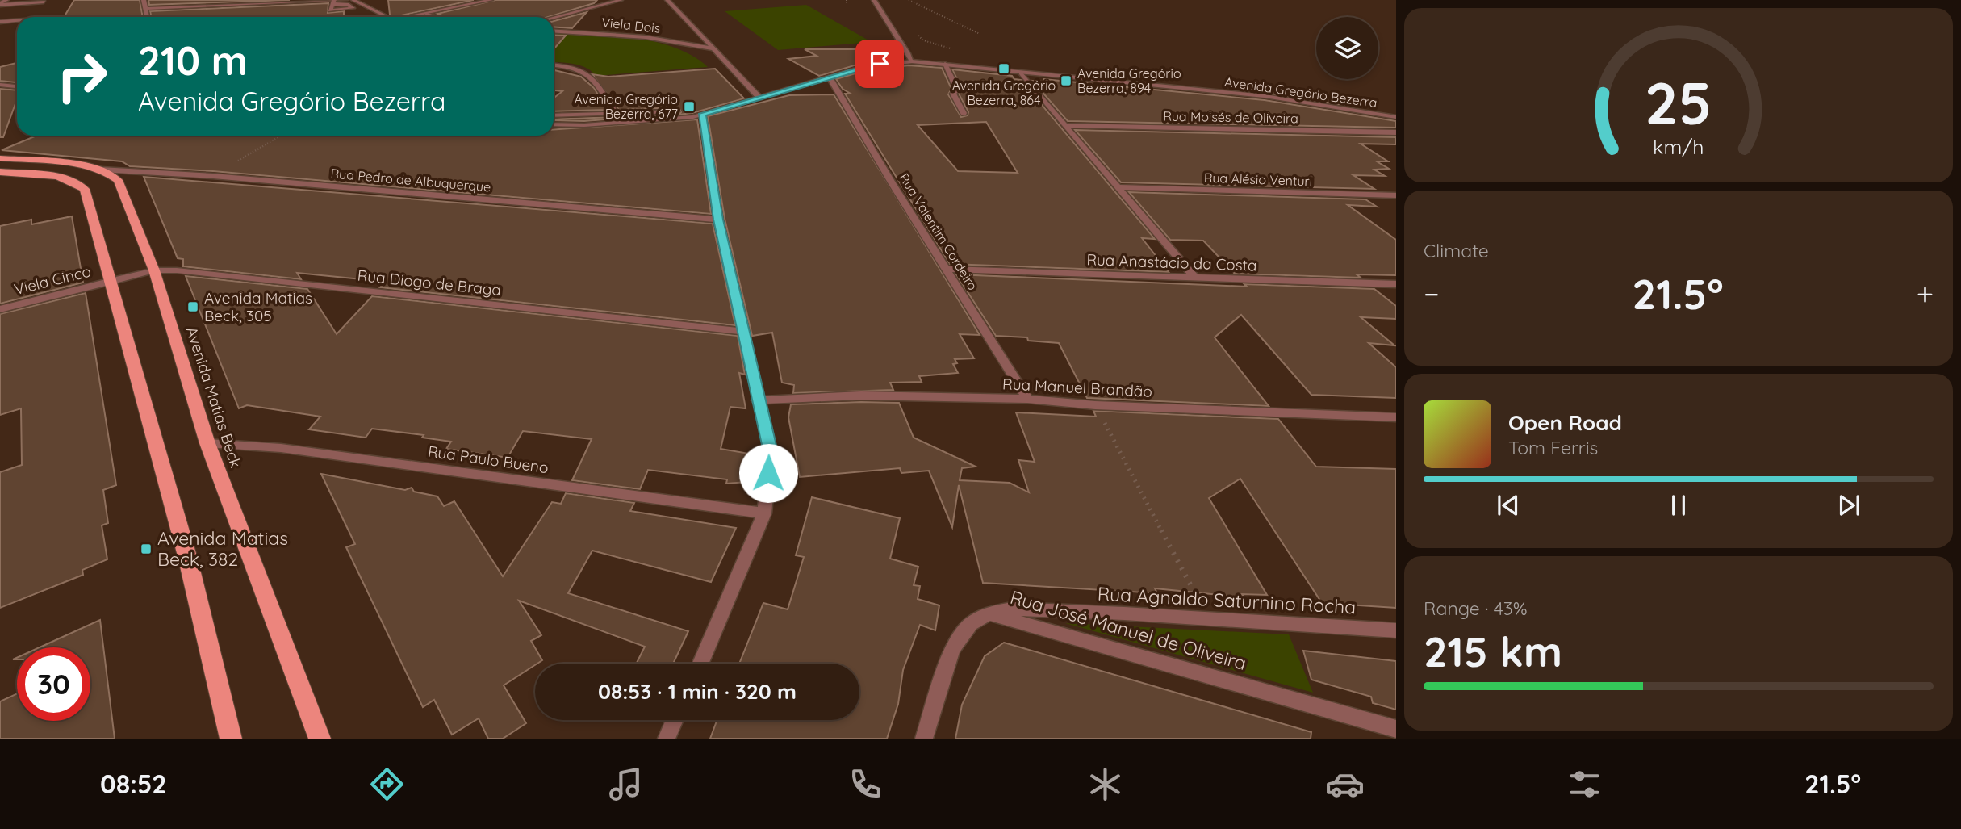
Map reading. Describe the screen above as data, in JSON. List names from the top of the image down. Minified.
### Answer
{"streets":{"main road":["Avenida Matias Beck"],"street":["Viela Dois","Avenida Gregório Bezerra","Rua Moisés de Oliveira","Rua Alésio Venturi","Rua Pedro de Albuquerque","Rua Valentim Cordeiro","Rua Anastácio da Costa","Viela Cinco","Rua Diogo de Braga","Rua Manuel Brandão","Rua Paulo Bueno","Rua Agnaldo Saturnino Rocha","Rua José Manuel de Oliveira"]},"crossings":[["Avenida Gregório Bezerra","Rua Valentim Cordeiro"],["Rua Pedro de Albuquerque","Avenida Matias Beck"],["Rua Valentim Cordeiro","Rua Anastácio da Costa"],["Rua Valentim Cordeiro","Rua Manuel Brandão"],["Viela Cinco","Rua Diogo de Braga"],["Rua Diogo de Braga","Avenida Matias Beck"],["Avenida Matias Beck","Rua Paulo Bueno"],["Rua Agnaldo Saturnino Rocha","Rua José Manuel de Oliveira"]],"places":{"transit":["Avenida Gregório Bezerra, 864","Avenida Gregório Bezerra, 894","Avenida Gregório Bezerra, 677","Avenida Matias Beck, 305","Avenida Matias Beck, 382"]},"page":{"turn":["210 m","Avenida Gregório Bezerra"],"tile":["Climate",["Range · 43%","215 km"]],"heat":["−","21.5°","+"],"song":["Open Road","Tom Ferris"],"limit":"30","trip":"08:53 · 1 min · 320 m","tabs":["08:52","21.5°"],"gauge":["25","km/h"]}}
